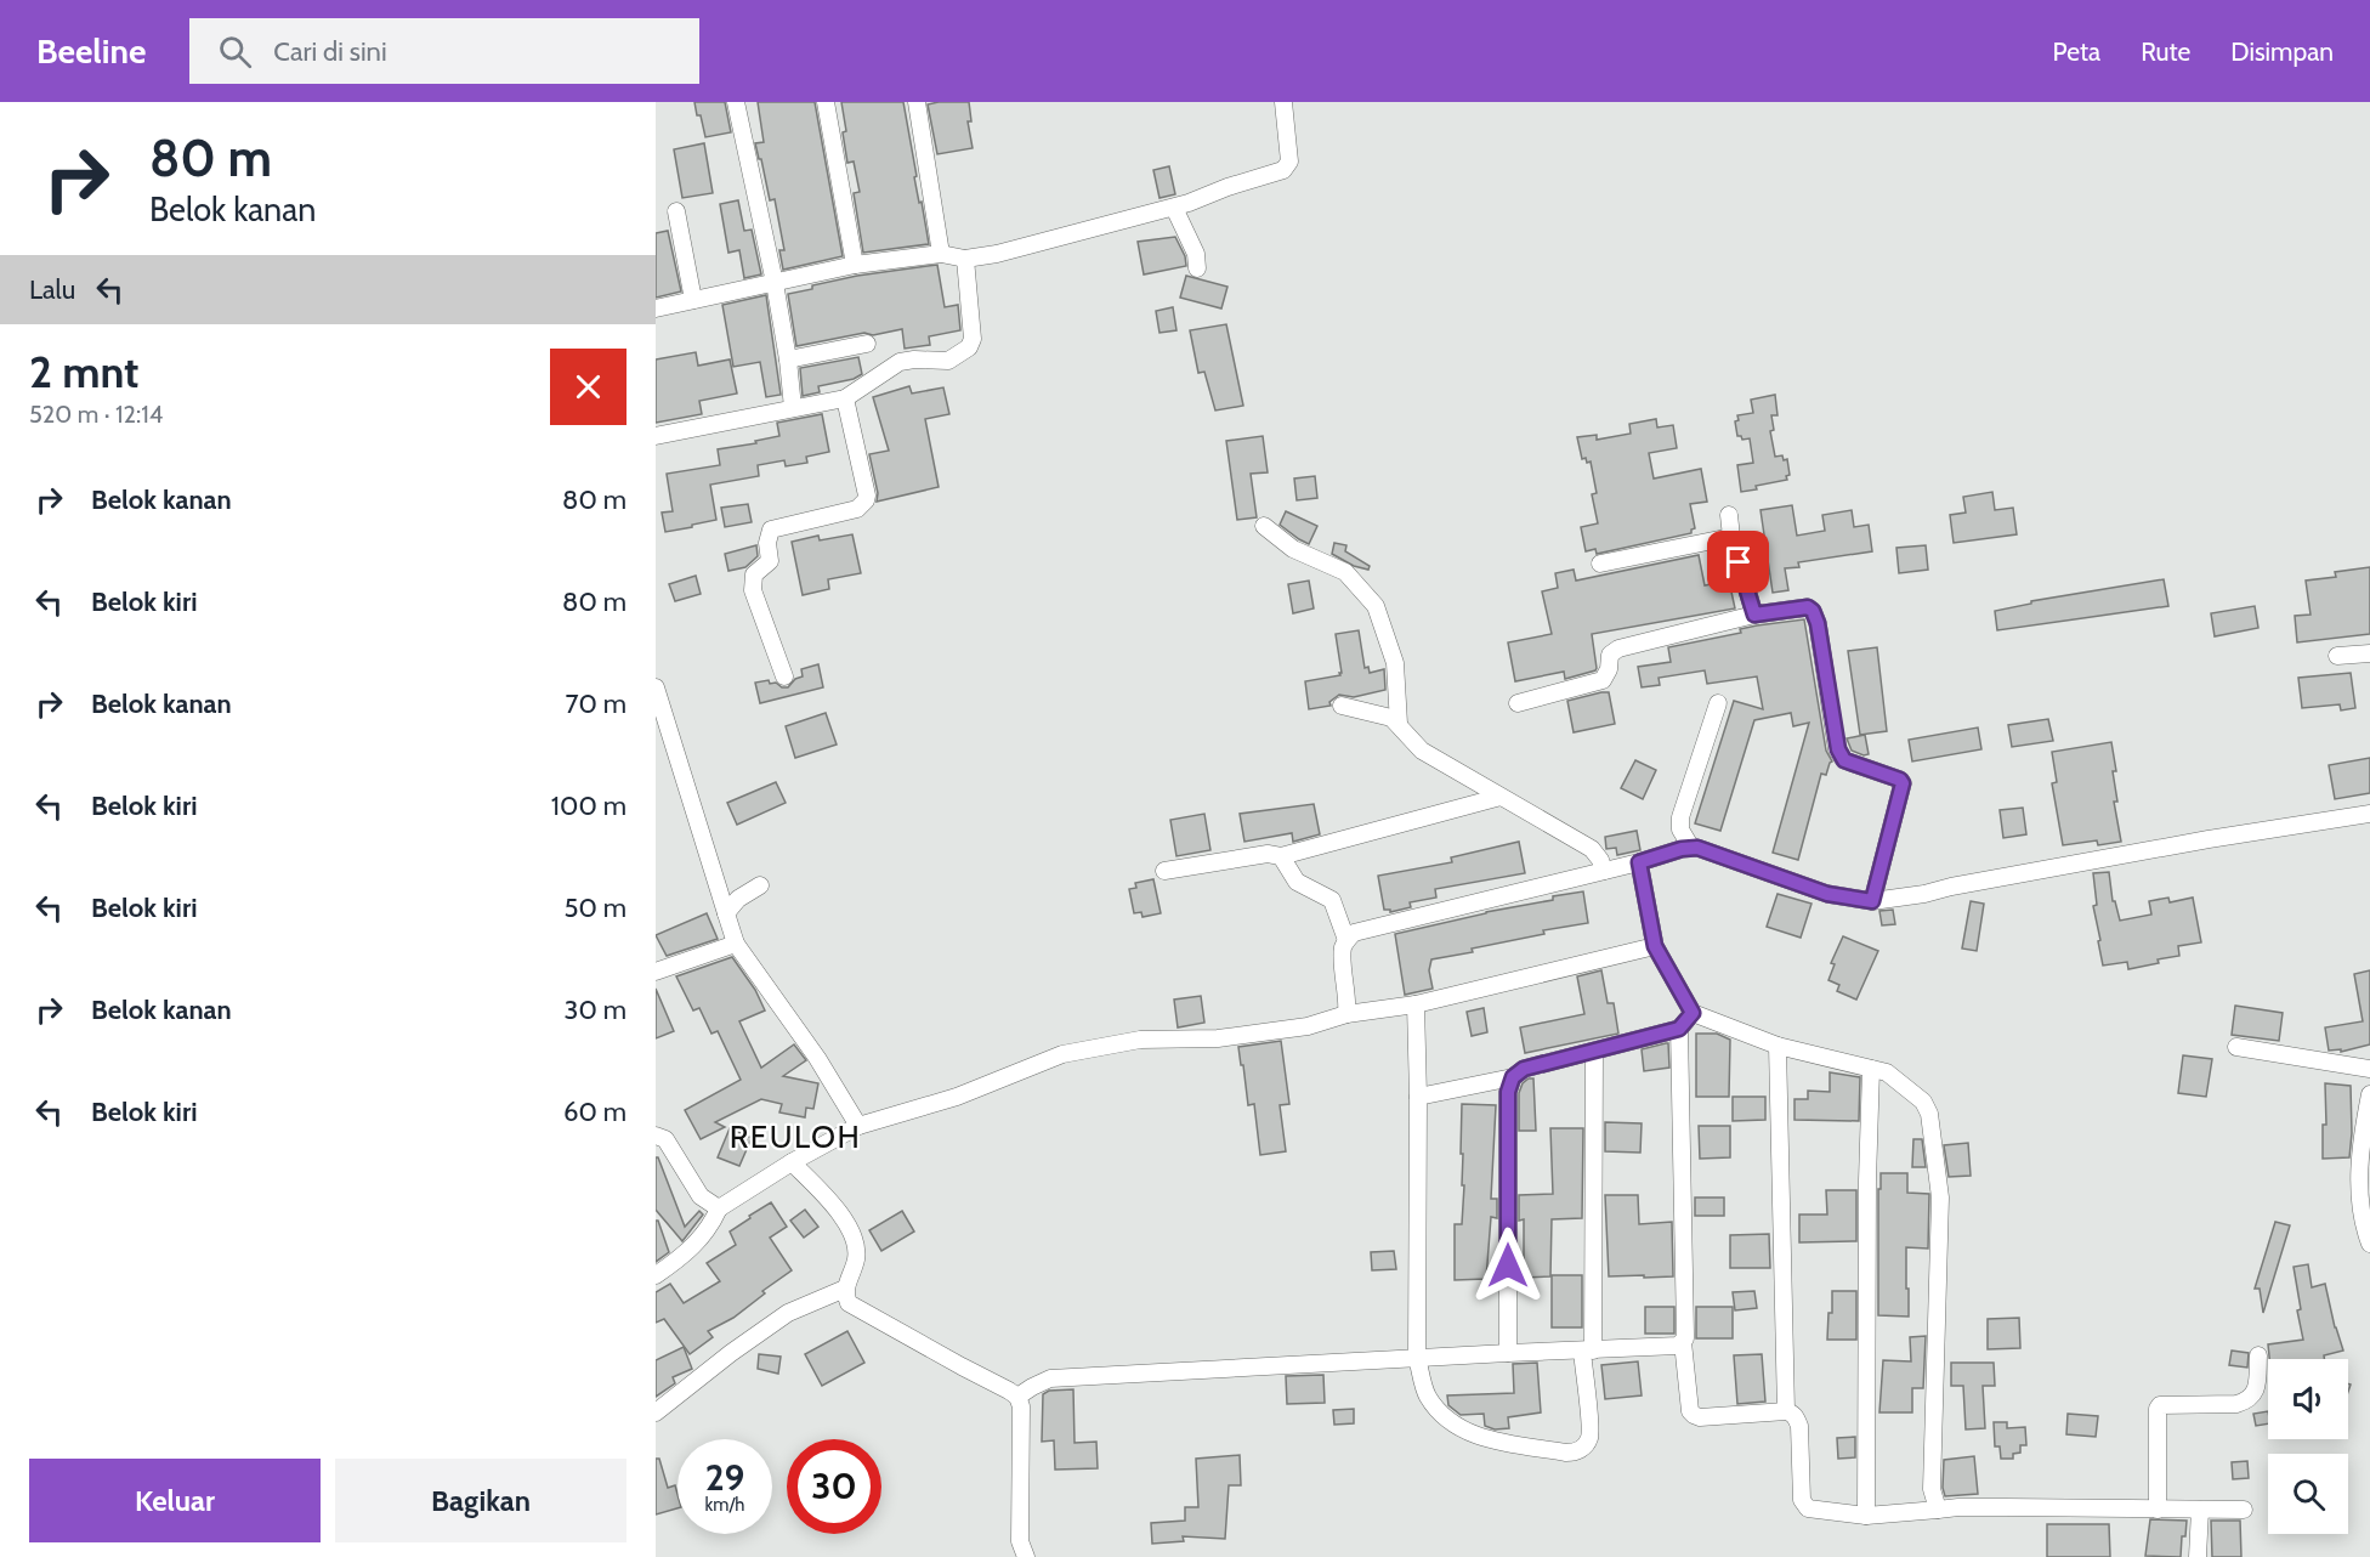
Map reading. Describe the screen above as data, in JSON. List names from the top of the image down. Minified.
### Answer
{"districts":["REULOH"],"page":{"header":"Beeline","search":"Cari di sini","nav":["Peta","Rute","Disimpan"],"turn":["80 m","Belok kanan"],"then":"Lalu","heading":["2 mnt","520 m · 12:14"],"list":[{"name":"Belok kanan","value":"80 m"},{"name":"Belok kiri","value":"80 m"},{"name":"Belok kanan","value":"70 m"},{"name":"Belok kiri","value":"100 m"},{"name":"Belok kiri","value":"50 m"},{"name":"Belok kanan","value":"30 m"},{"name":"Belok kiri","value":"60 m"}],"speed":"29 km/h","limit":"30","buttons":["Keluar","Bagikan"]}}
